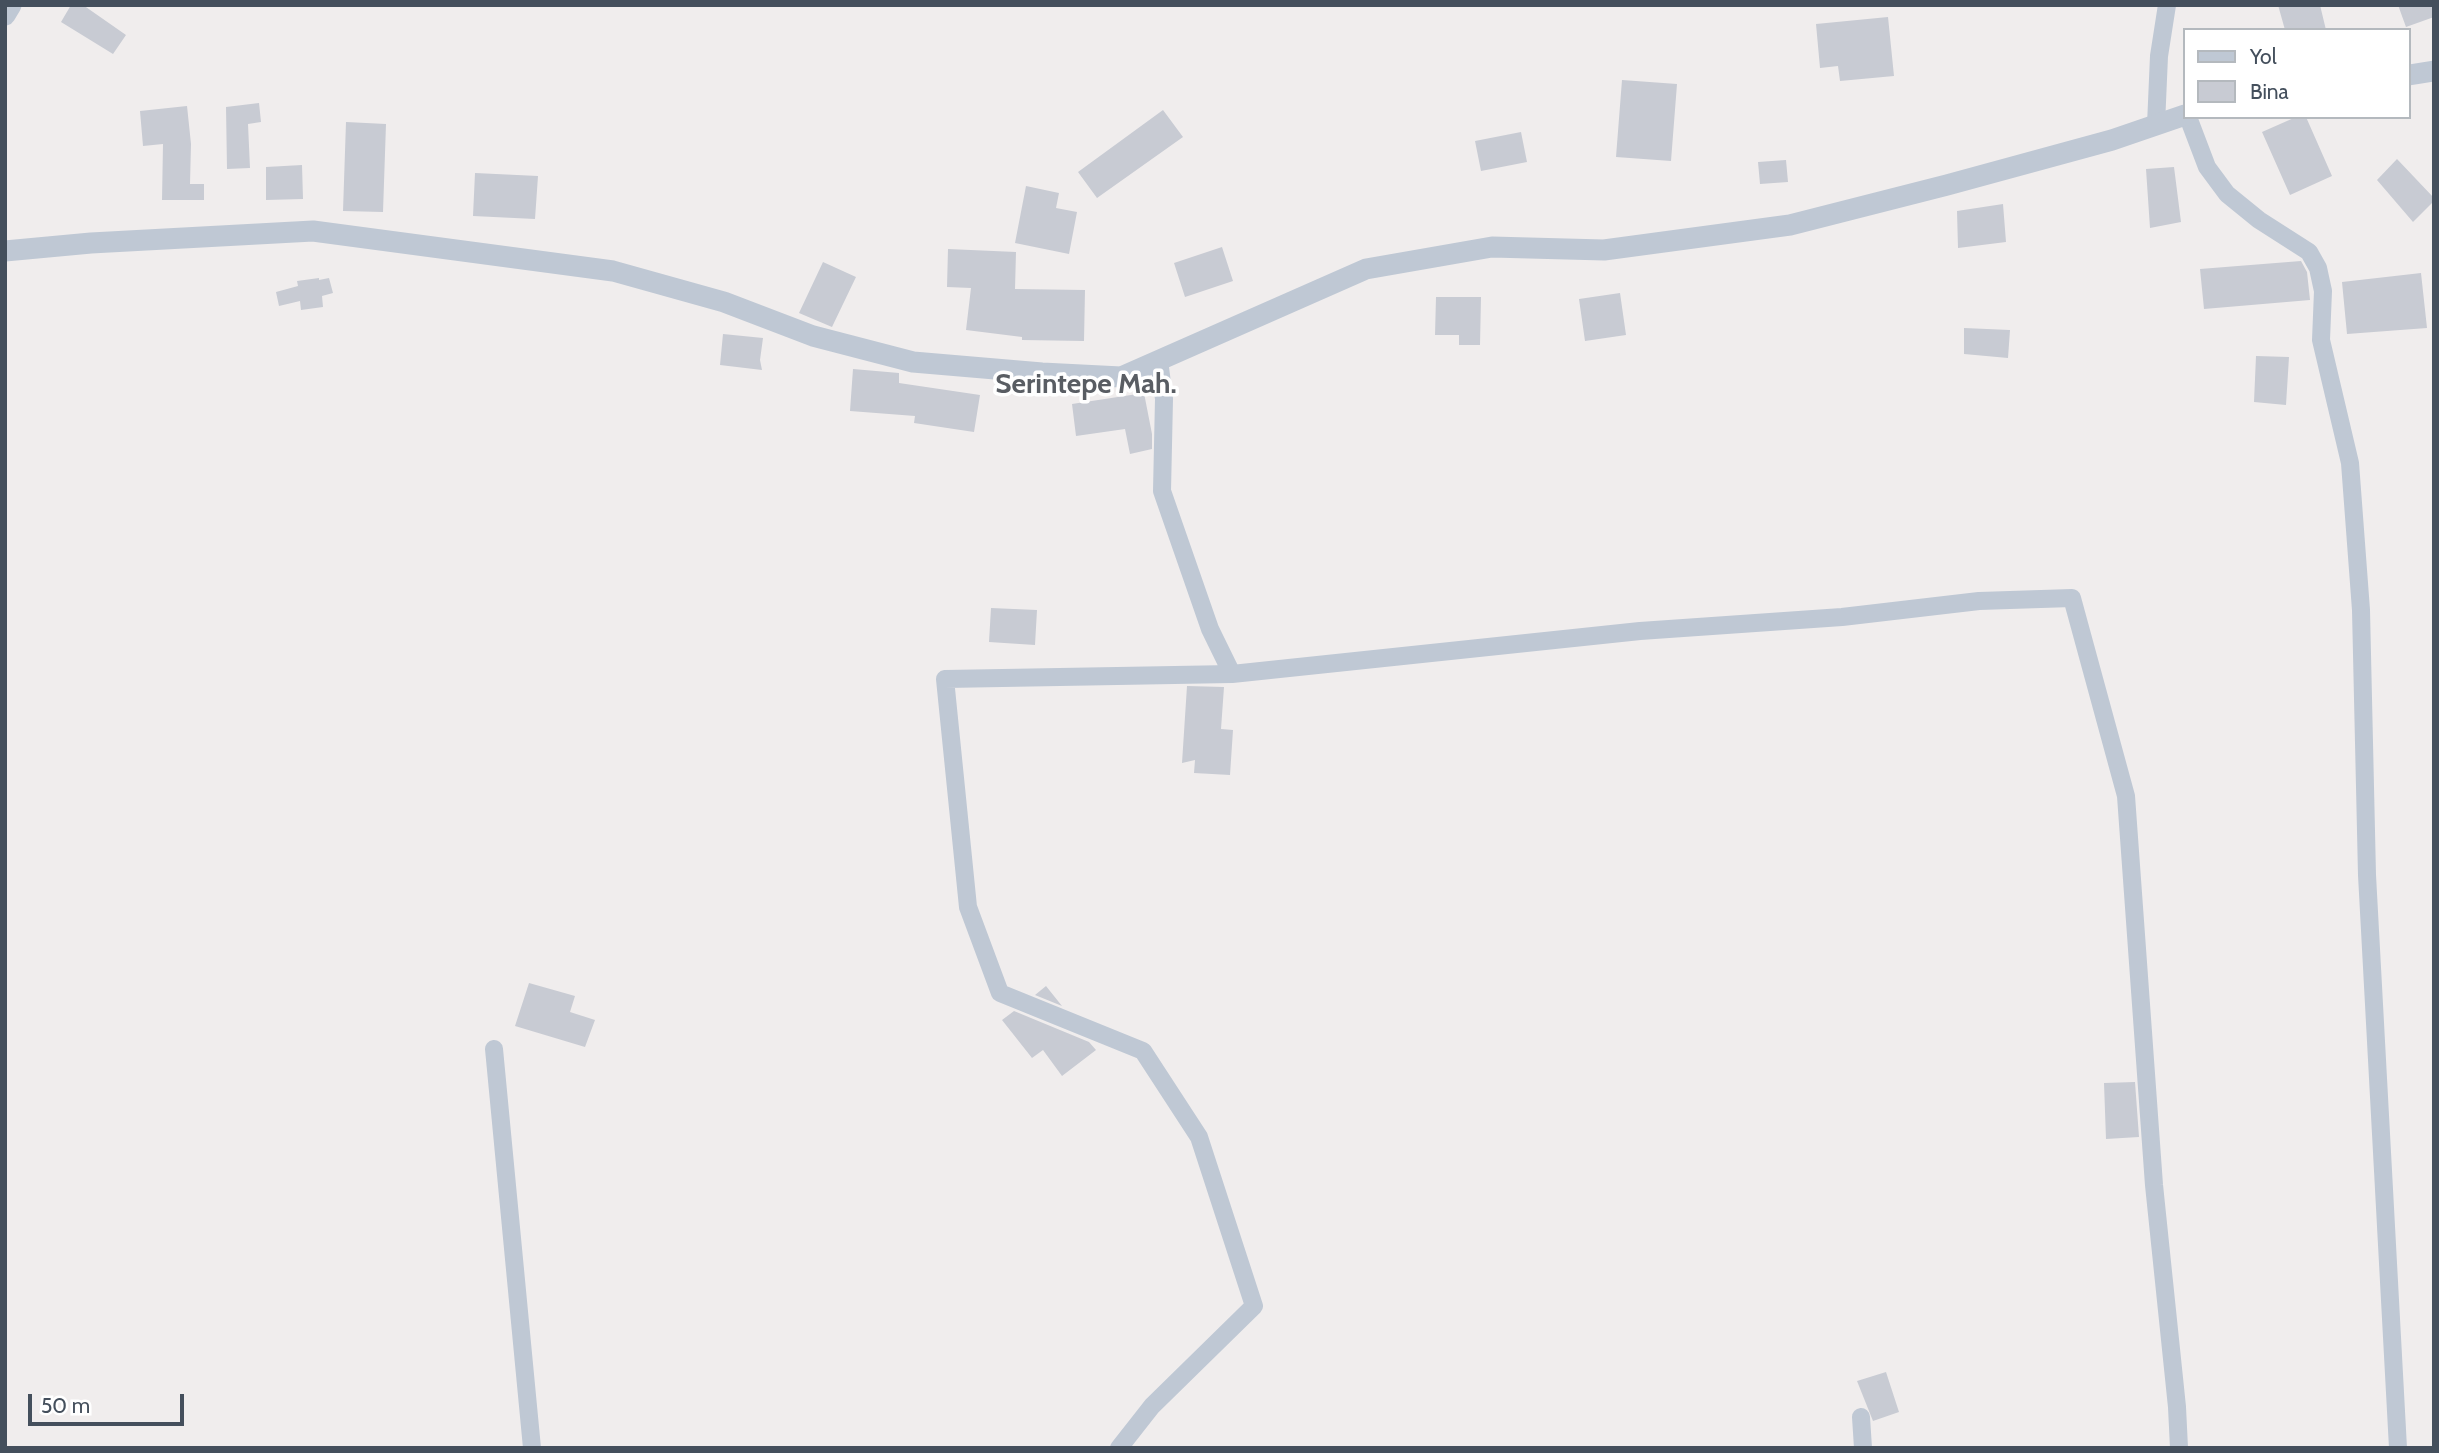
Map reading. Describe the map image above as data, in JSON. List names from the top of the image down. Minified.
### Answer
{"districts":["Serintepe Mah."],"legend":["Yol","Bina"],"scale_bar":"50 m"}
